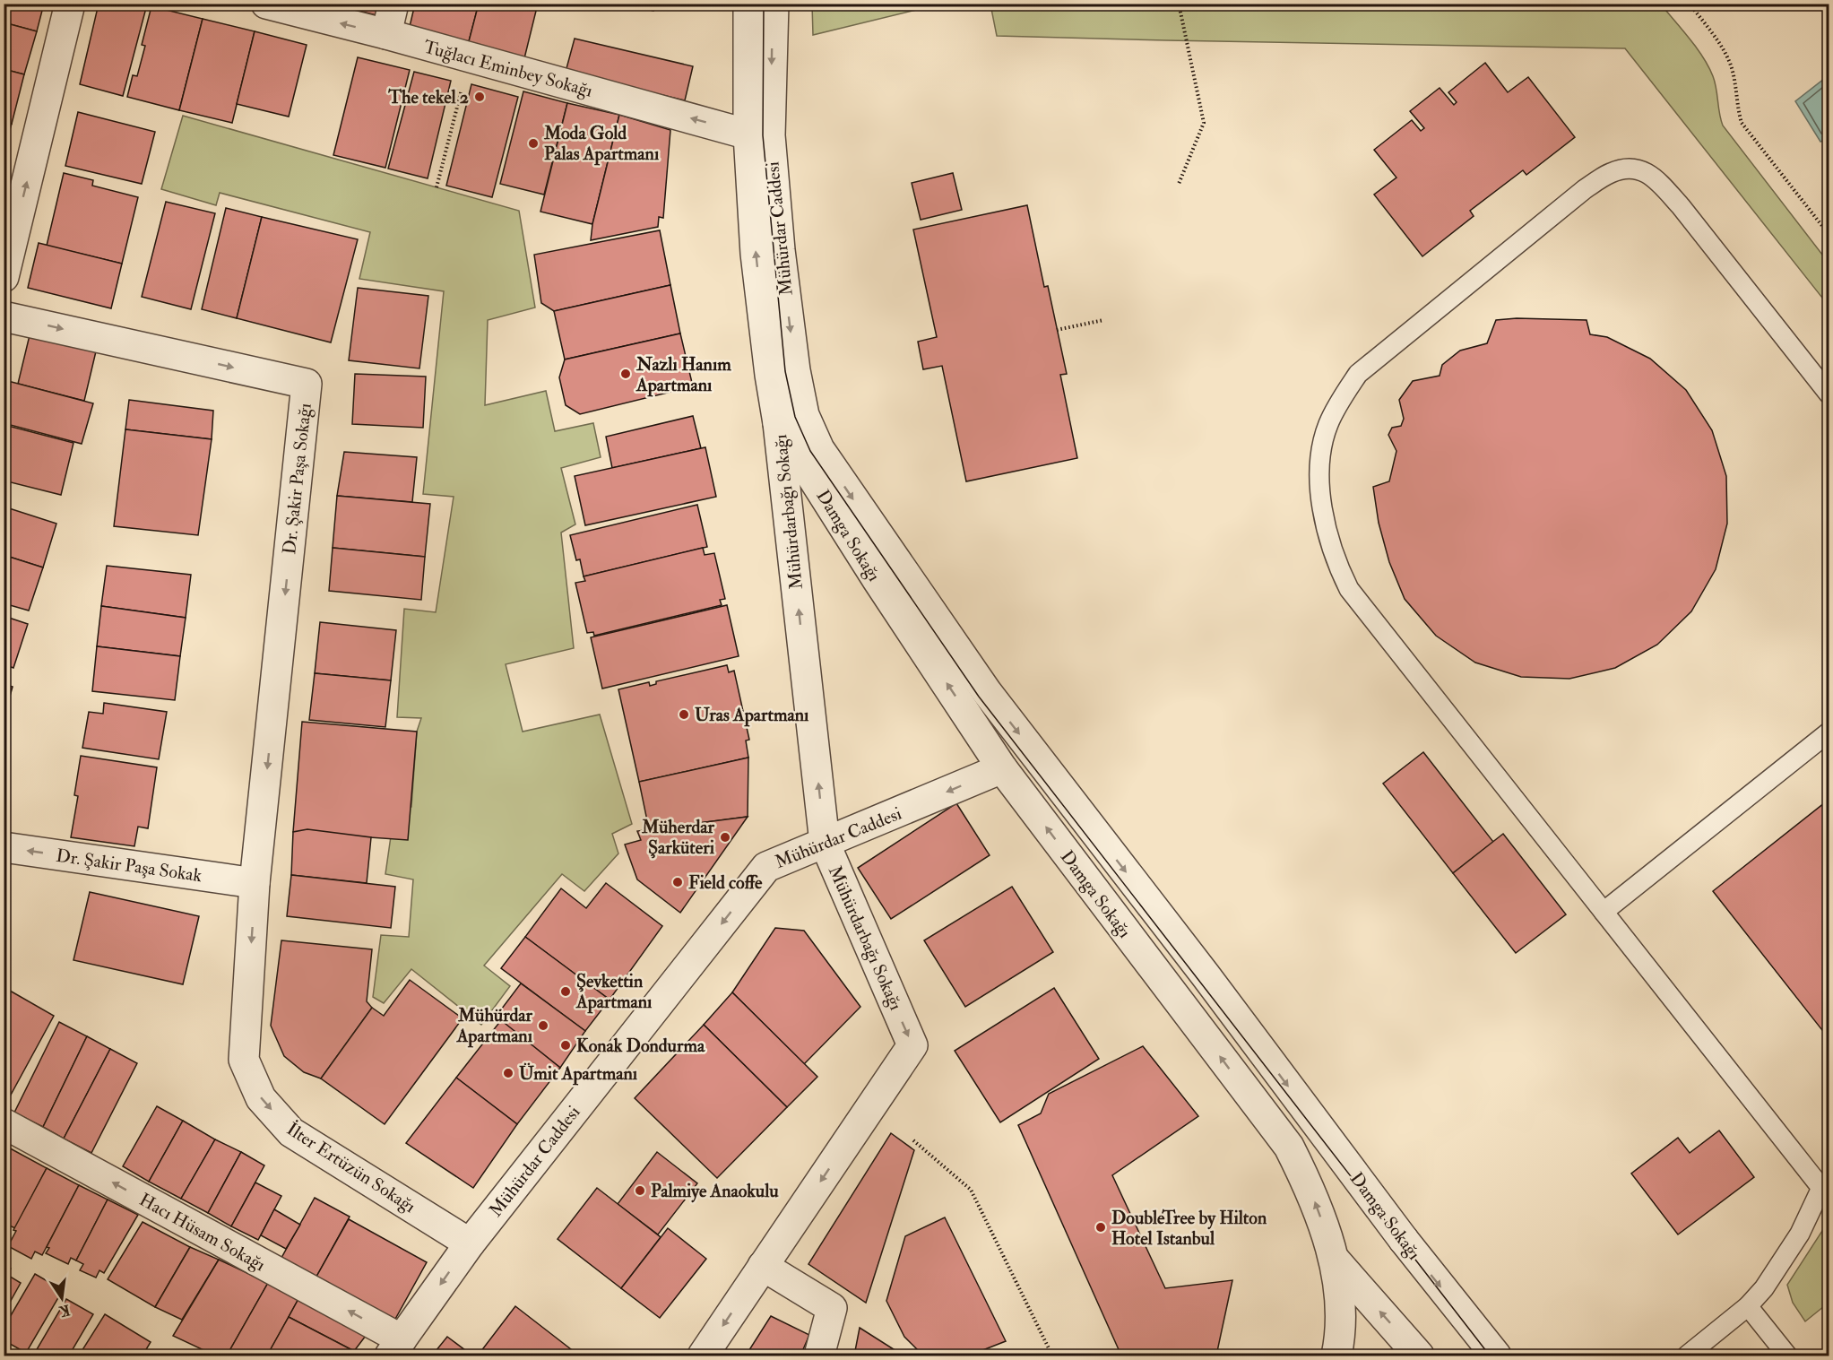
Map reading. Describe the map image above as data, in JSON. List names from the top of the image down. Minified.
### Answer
{"streets":{"street":["Tuğlacı Eminbey Sokağı","Mühürdar Caddesi","Dr. Şakir Paşa Sokağı","Mühürdarbağı Sokağı","Damga Sokağı","Dr. Şakir Paşa Sokak","İlter Ertüzün Sokağı","Hacı Hüsam Sokağı"]},"crossings":[["Tuğlacı Eminbey Sokağı","Mühürdar Caddesi"],["Mühürdar Caddesi","Mühürdarbağı Sokağı"],["Mühürdar Caddesi","Damga Sokağı"],["Mühürdar Caddesi","İlter Ertüzün Sokağı"],["Mühürdar Caddesi","Hacı Hüsam Sokağı"],["Dr. Şakir Paşa Sokağı","Dr. Şakir Paşa Sokak"],["Dr. Şakir Paşa Sokağı","İlter Ertüzün Sokağı"],["Mühürdarbağı Sokağı","Damga Sokağı"],["Dr. Şakir Paşa Sokak","İlter Ertüzün Sokağı"]],"one_way":["Tuğlacı Eminbey Sokağı","Dr. Şakir Paşa Sokak","İlter Ertüzün Sokağı","Hacı Hüsam Sokağı"],"places":["The tekel 2","Moda Gold Palas Apartmanı","Nazlı Hanım Apartmanı","Uras Apartmanı","Müherdar Şarküteri","Field coffe","Şevkettin Apartmanı","Mühürdar Apartmanı","Konak Dondurma","Ümit Apartmanı","Palmiye Anaokulu","DoubleTree by Hilton Hotel Istanbul"],"north":"bottom"}
